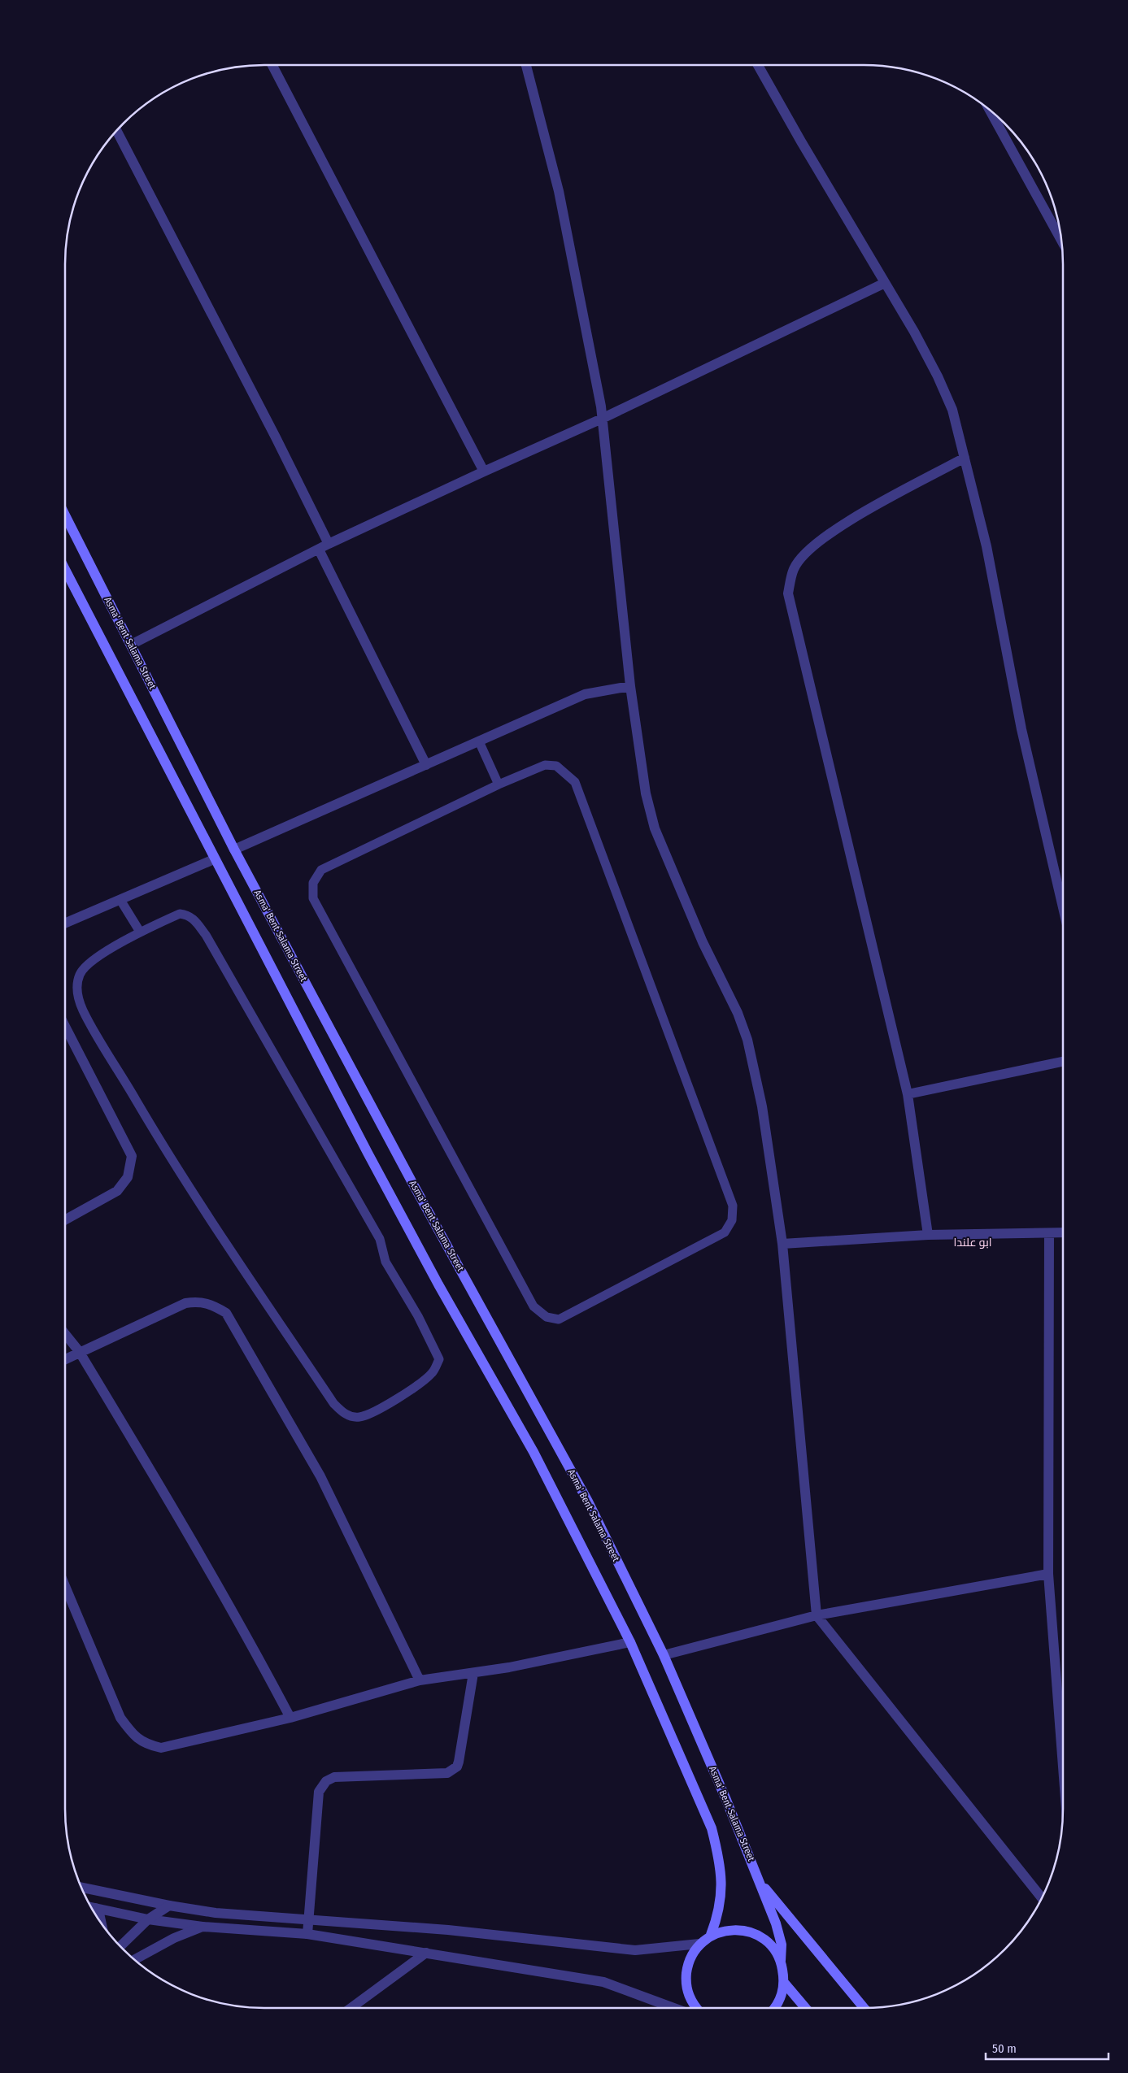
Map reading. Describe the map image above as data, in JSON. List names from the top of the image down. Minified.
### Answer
{"streets":{"main road":["Asma' Bent Salama Street"]},"districts":["ابو علندا"],"scale_bar":"50 m"}
